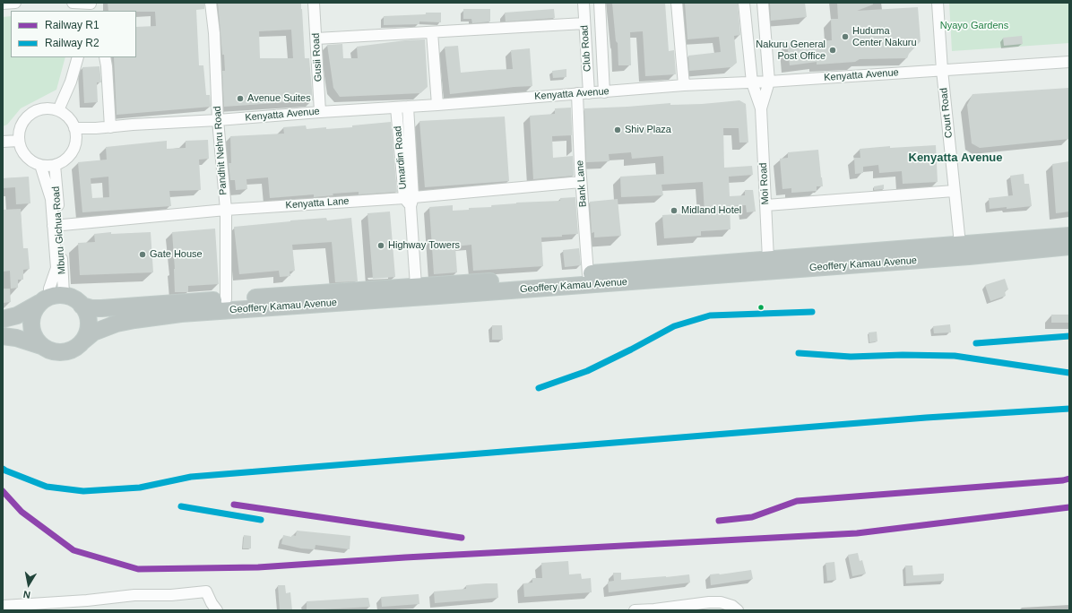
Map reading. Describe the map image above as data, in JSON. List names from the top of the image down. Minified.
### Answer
{"streets":{"highway":["Geoffery Kamau Avenue"],"street":["Club Road","Gusii Road","Kenyatta Avenue","Court Road","Pandhit Nehru Road","Umardin Road","Bank Lane","Moi Road","Kenyatta Lane","Mburu Gichua Road"]},"crossings":[["Club Road","Kenyatta Avenue"],["Gusii Road","Kenyatta Avenue"],["Kenyatta Avenue","Court Road"],["Kenyatta Avenue","Pandhit Nehru Road"],["Kenyatta Avenue","Umardin Road"],["Kenyatta Avenue","Bank Lane"],["Kenyatta Avenue","Moi Road"],["Kenyatta Avenue","Mburu Gichua Road"],["Court Road","Geoffery Kamau Avenue"],["Pandhit Nehru Road","Kenyatta Lane"],["Pandhit Nehru Road","Geoffery Kamau Avenue"],["Umardin Road","Kenyatta Lane"],["Umardin Road","Geoffery Kamau Avenue"],["Bank Lane","Kenyatta Lane"],["Bank Lane","Geoffery Kamau Avenue"],["Moi Road","Geoffery Kamau Avenue"],["Kenyatta Lane","Mburu Gichua Road"],["Mburu Gichua Road","Geoffery Kamau Avenue"]],"districts":["Kenyatta Avenue"],"parks":["Nyayo Gardens"],"places":["Huduma Center Nakuru","Nakuru General Post Office","Avenue Suites","Shiv Plaza","Midland Hotel","Highway Towers","Gate House"],"lines":["rail line R2","rail line R1"],"legend":["Railway R1","Railway R2"],"north":"bottom"}
